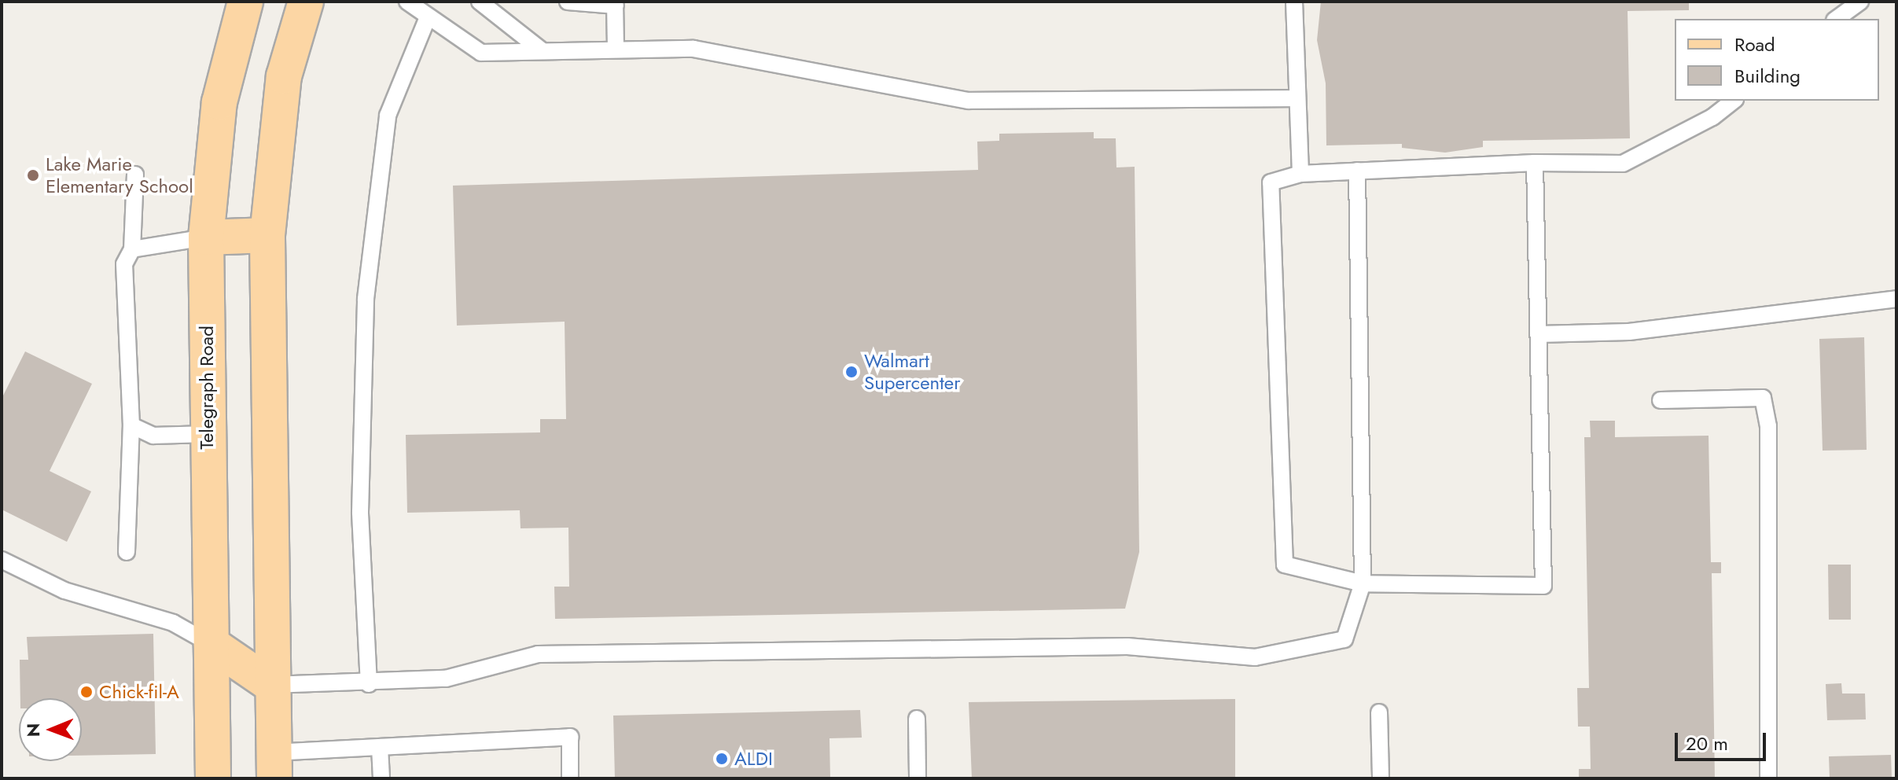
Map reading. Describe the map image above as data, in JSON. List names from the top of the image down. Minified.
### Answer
{"streets":{"main road":["Telegraph Road"]},"places":["Lake Marie Elementary School","Walmart Supercenter","Chick-fil-A","ALDI"],"legend":["Road","Building"],"scale_bar":"20 m","north":"left"}
